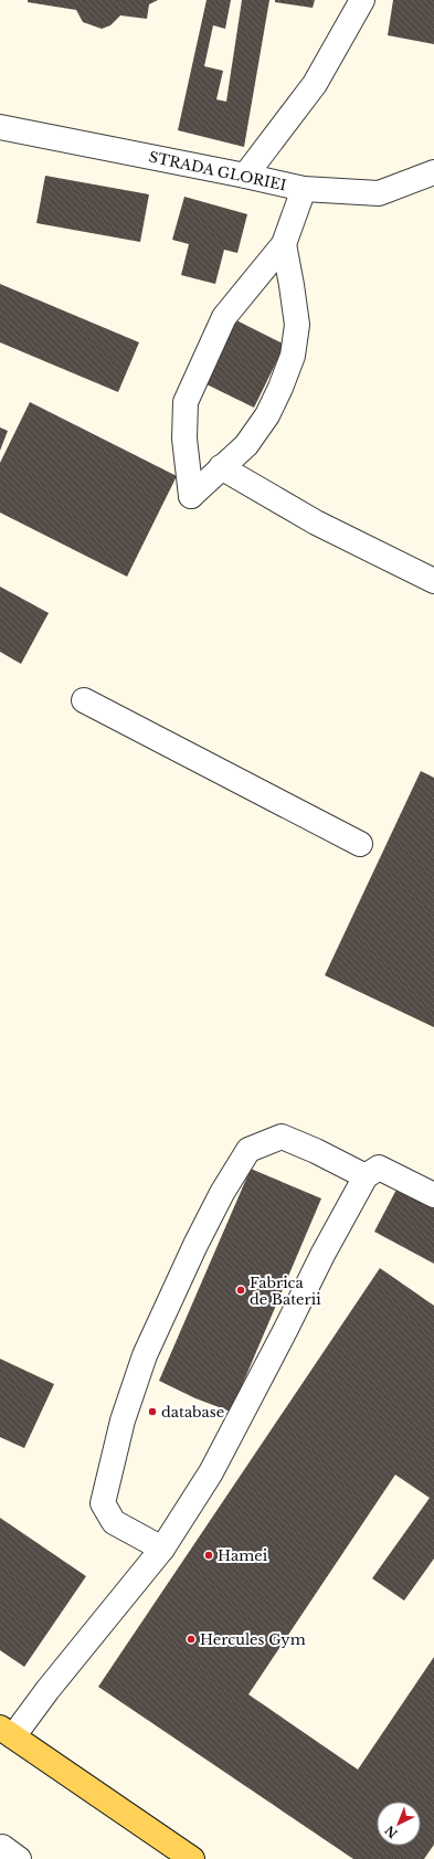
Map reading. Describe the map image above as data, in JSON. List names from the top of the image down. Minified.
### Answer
{"streets":{"street":["STRADA GLORIEI"]},"places":["Fabrica de Baterii","database","Hamei","Hercules Gym"],"north":"bottom left"}
